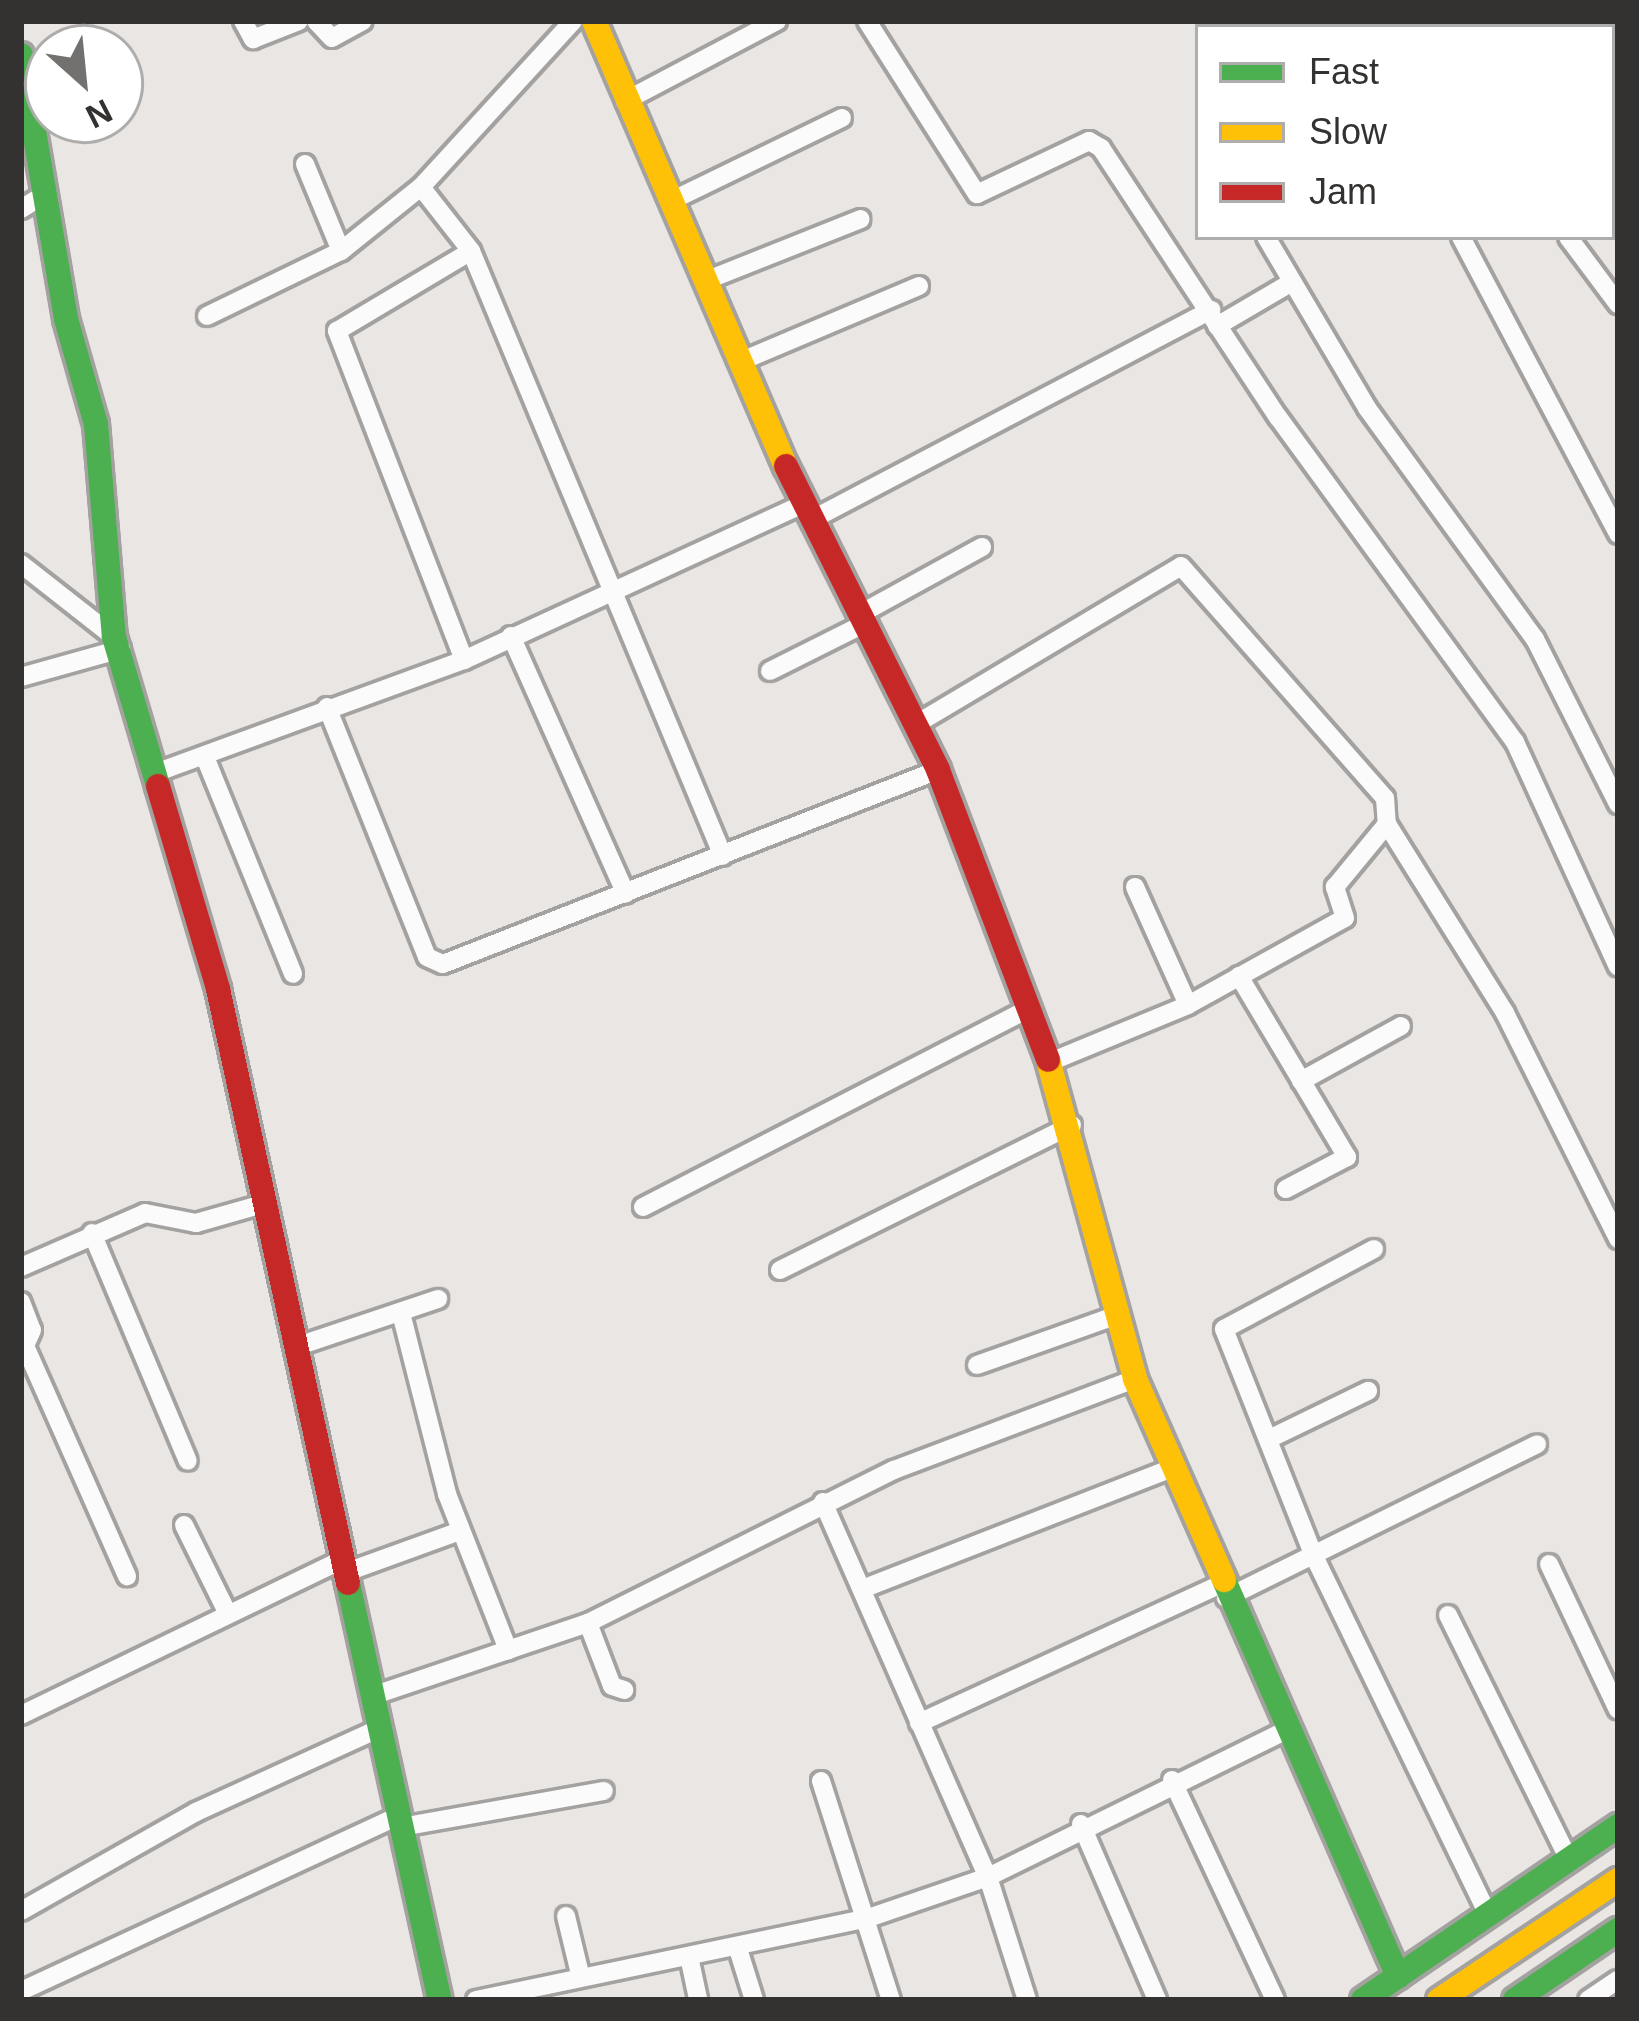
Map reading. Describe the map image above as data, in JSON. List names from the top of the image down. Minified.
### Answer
{"legend":["Fast","Slow","Jam"],"north":"bottom right"}
